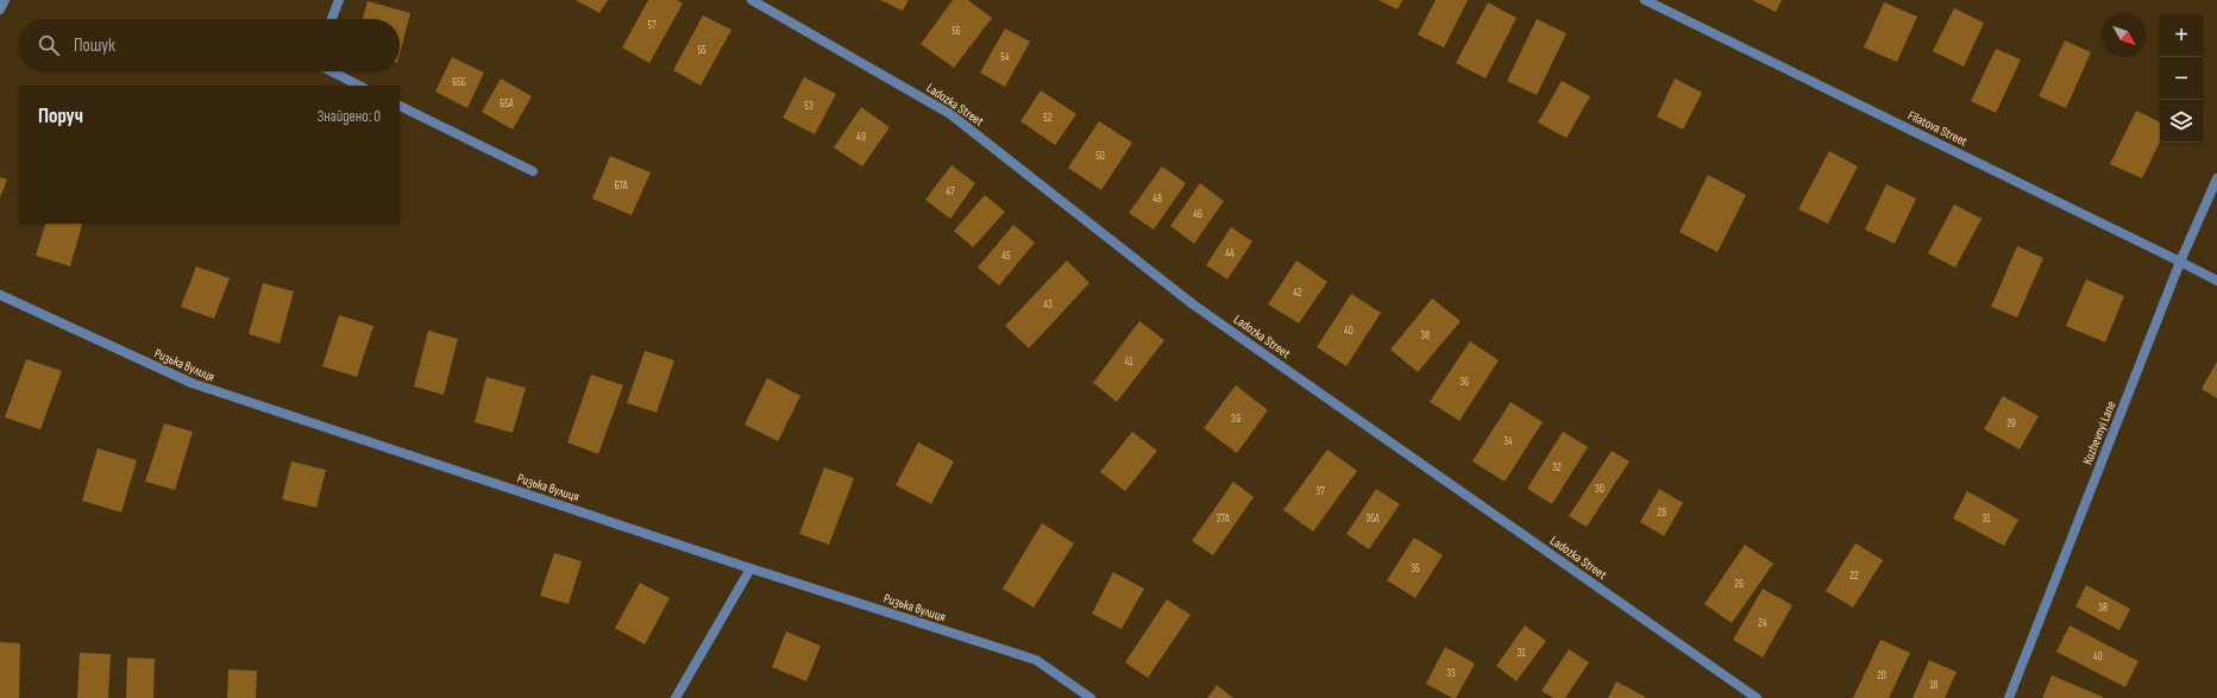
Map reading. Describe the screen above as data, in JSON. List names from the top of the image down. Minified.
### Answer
{"streets":{"street":["Ladozka Street","Filatova Street","Ризька вулиця","Kozhevnyi Lane"]},"crossings":[["Filatova Street","Kozhevnyi Lane"]],"house_numbers":["57","56","55","54","65Б","65А","53","52","49","50","67А","47","48","46","44","45","42","43","40","38","41","36","39","29","34","32","30","37","28","37А","35А","31","35","22","26","38","24","31","40","33","20","18"],"north":"bottom right","page":{"map_buttons":["+","−"],"search":"Пошук","heading":["Поруч","Знайдено: 0"]}}
